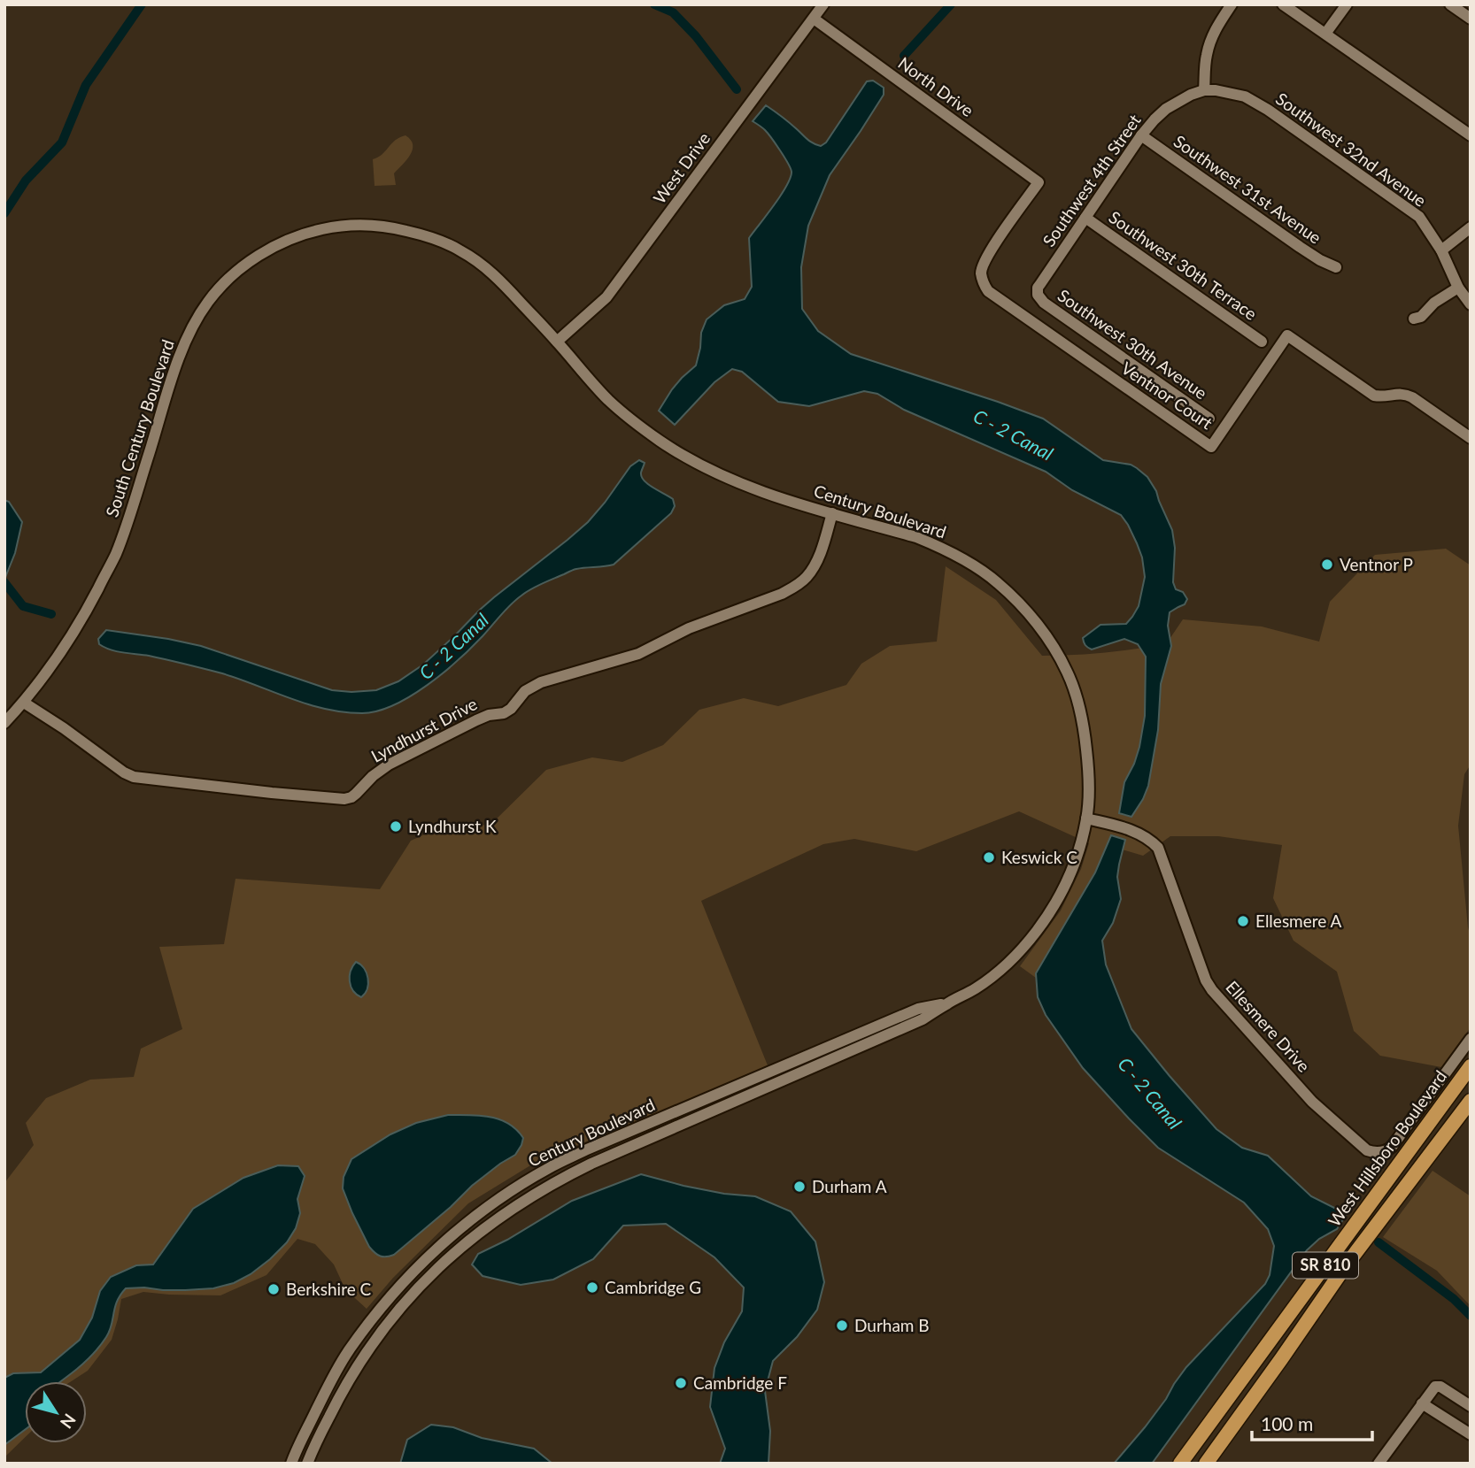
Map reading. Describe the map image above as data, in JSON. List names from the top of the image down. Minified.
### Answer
{"streets":{"main road":["West Hillsboro Boulevard","SR 810"],"street":["North Drive","Southwest 32nd Avenue","West Drive","Southwest 4th Street","Southwest 31st Avenue","Southwest 30th Terrace","Southwest 30th Avenue","Ventnor Court","South Century Boulevard","Century Boulevard","Lyndhurst Drive","Ellesmere Drive"]},"crossings":[["North Drive","West Drive"],["North Drive","Ventnor Court"],["Southwest 32nd Avenue","Southwest 4th Street"],["West Drive","Century Boulevard"],["Southwest 4th Street","Southwest 31st Avenue"],["Southwest 4th Street","Southwest 30th Terrace"],["Southwest 4th Street","Southwest 30th Avenue"],["South Century Boulevard","Century Boulevard"],["South Century Boulevard","Lyndhurst Drive"],["Century Boulevard","Lyndhurst Drive"],["Century Boulevard","Ellesmere Drive"]],"water":["C - 2 Canal"],"places":["Ventnor P","Lyndhurst K","Keswick C","Ellesmere A","Durham A","Cambridge G","Berkshire C","Durham B","Cambridge F"],"scale_bar":"100 m","north":"bottom right"}
